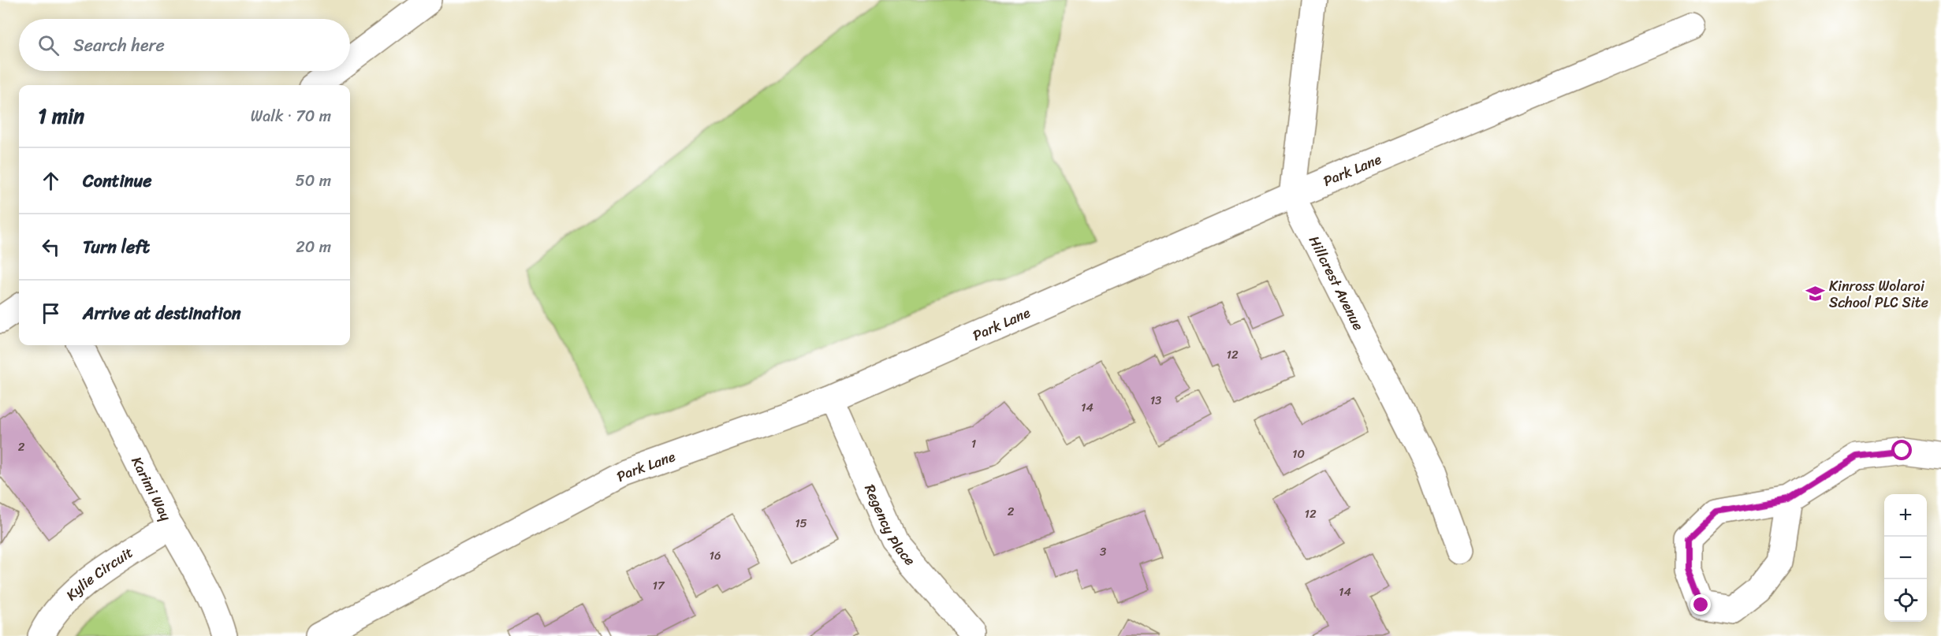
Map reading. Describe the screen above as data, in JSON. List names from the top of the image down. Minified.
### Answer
{"streets":{"street":["Park Lane","Hillcrest Avenue","Karimi Way","Regency Place","Kylie Circuit"]},"crossings":[["Park Lane","Hillcrest Avenue"],["Park Lane","Regency Place"],["Karimi Way","Kylie Circuit"]],"places":{"school or university":["Kinross Wolaroi School PLC Site"]},"house_numbers":["12","13","14","1","2","10","2","12","15","3","16","17","14"],"page":{"search":"Search here","heading":["1 min","Walk · 70 m"],"list":[["Continue","50 m"],["Turn left","20 m"],"Arrive at destination"],"map_buttons":["+","−"]}}
